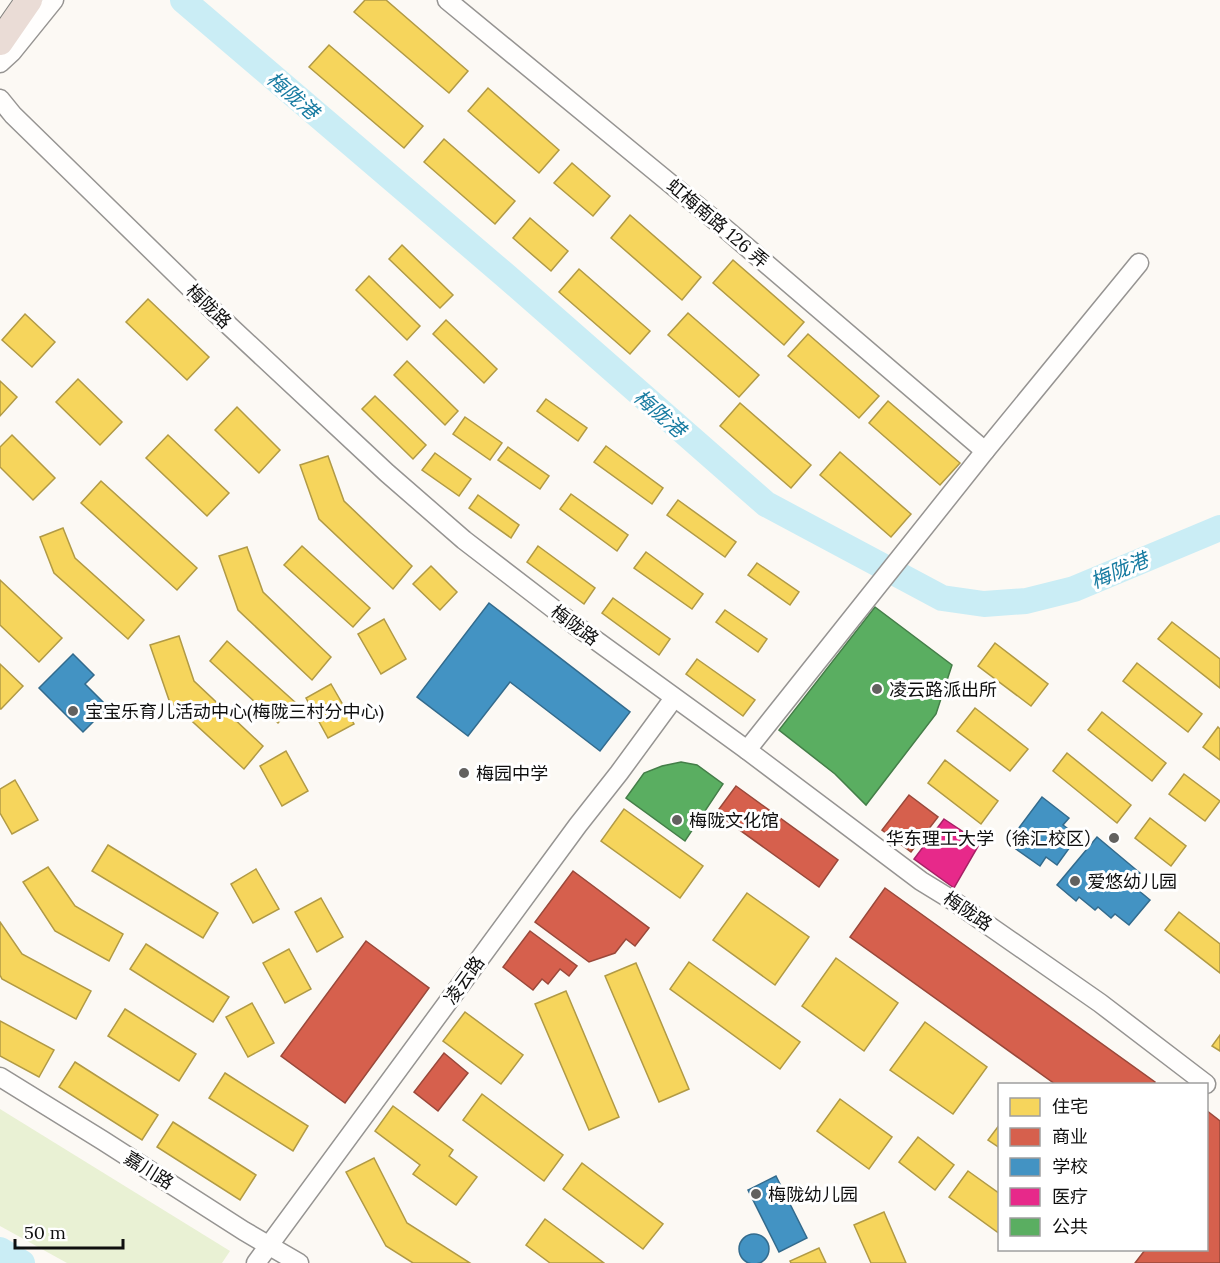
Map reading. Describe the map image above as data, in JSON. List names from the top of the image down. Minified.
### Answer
{"streets":{"street":["虹梅南路 126 弄","梅陇路","凌云路","嘉川路"]},"crossings":[["梅陇路","凌云路"],["凌云路","嘉川路"]],"water":["梅陇港"],"places":["凌云路派出所","宝宝乐育儿活动中心(梅陇三村分中心)","梅园中学","梅陇文化馆","华东理工大学（徐汇校区）","爱悠幼儿园","梅陇幼儿园"],"legend":["住宅","商业","学校","医疗","公共"],"scale_bar":"50 m"}
